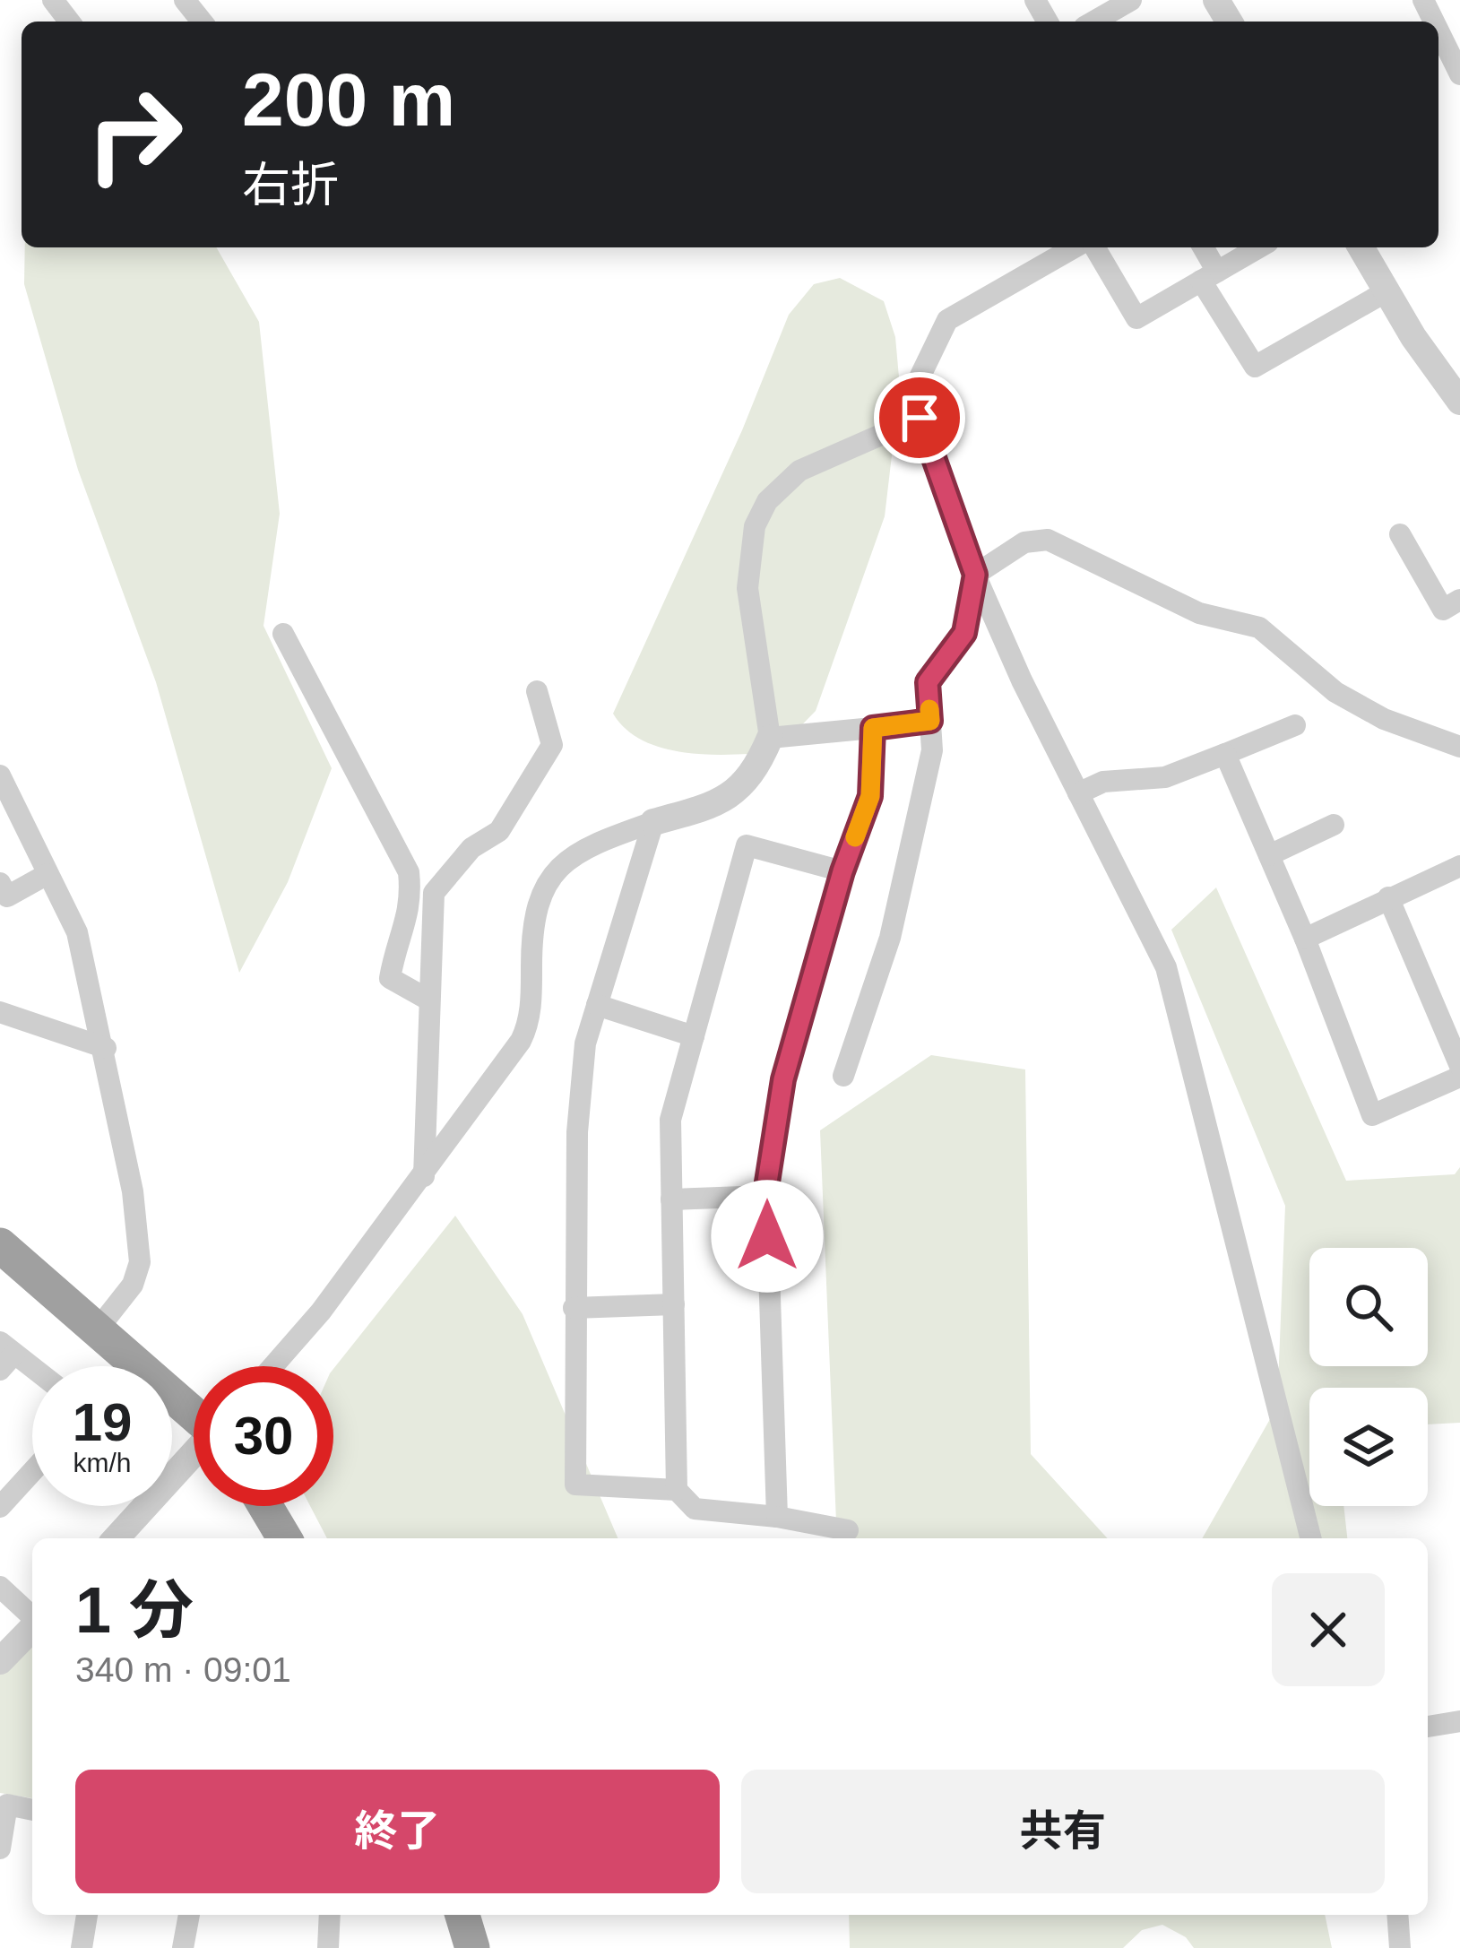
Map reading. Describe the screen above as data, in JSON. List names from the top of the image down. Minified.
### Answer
{"page":{"turn":["200 m","右折"],"speed":"19 km/h","limit":"30","heading":["1 分","340 m · 09:01"],"buttons":["終了","共有"]}}
